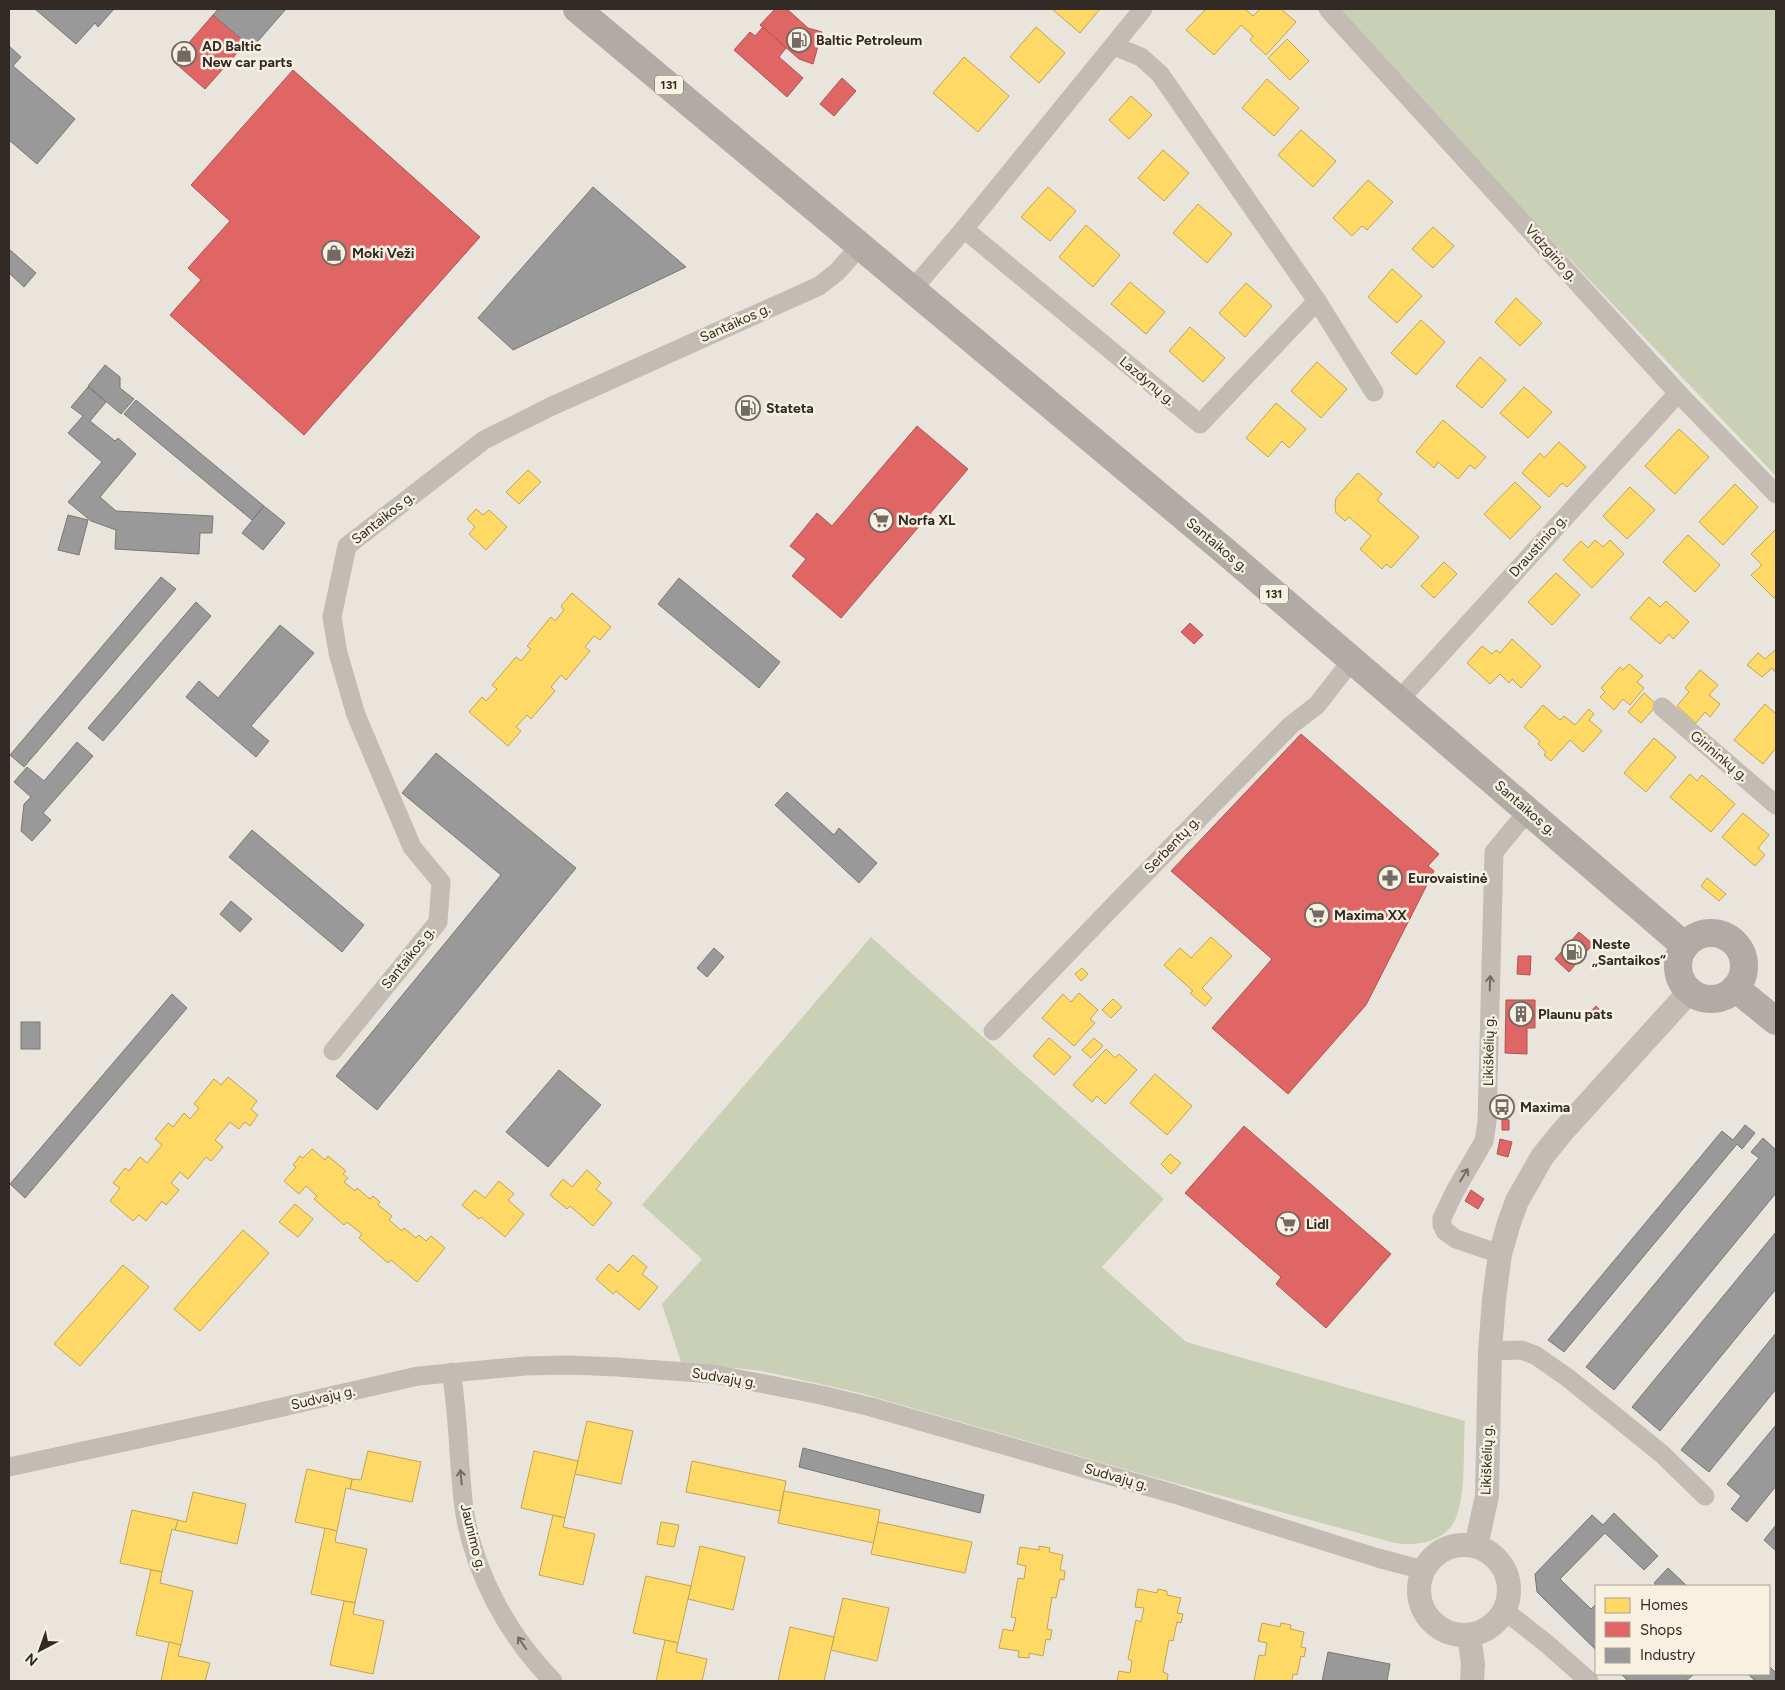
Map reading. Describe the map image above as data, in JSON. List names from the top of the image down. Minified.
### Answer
{"streets":{"main road":["131","Santaikos g."],"street":["Vidzgirio g.","Lazdynų g.","Draustinio g.","Girininkų g.","Serbentų g.","Likiškėlių g.","Sudvajų g.","Jaunimo g."]},"crossings":[["Vidzgirio g.","Draustinio g."],["Santaikos g.","Draustinio g."],["Santaikos g.","Serbentų g."],["Santaikos g.","Likiškėlių g."],["Likiškėlių g.","Sudvajų g."],["Sudvajų g.","Jaunimo g."]],"one_way":["Likiškėlių g.","Jaunimo g."],"places":{"fuel station":["Baltic Petroleum","Stateta","Neste „Santaikos“"],"shop":["AD Baltic New car parts","Moki Veži"],"supermarket":["Norfa XL","Maxima XX","Lidl"],"pharmacy":["Eurovaistinė"],"building":["Plaunu pats"],"bus stop":["Maxima"]},"legend":["Homes","Shops","Industry"],"north":"bottom left"}
